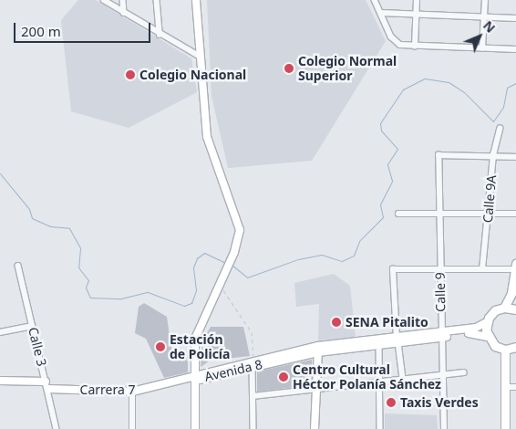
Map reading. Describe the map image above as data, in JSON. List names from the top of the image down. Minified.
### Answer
{"streets":{"main road":["Avenida 8","Carrera 7"],"street":["Calle 9A","Calle 9","Calle 3"]},"crossings":[["Calle 9A","Calle 9"],["Calle 9","Avenida 8"],["Calle 3","Carrera 7"],["Avenida 8","Carrera 7"]],"places":["Colegio Normal Superior","Colegio Nacional","SENA Pitalito","Estación de Policía","Centro Cultural Héctor Polanía Sánchez","Taxis Verdes"],"scale_bar":"200 m","north":"top right"}
